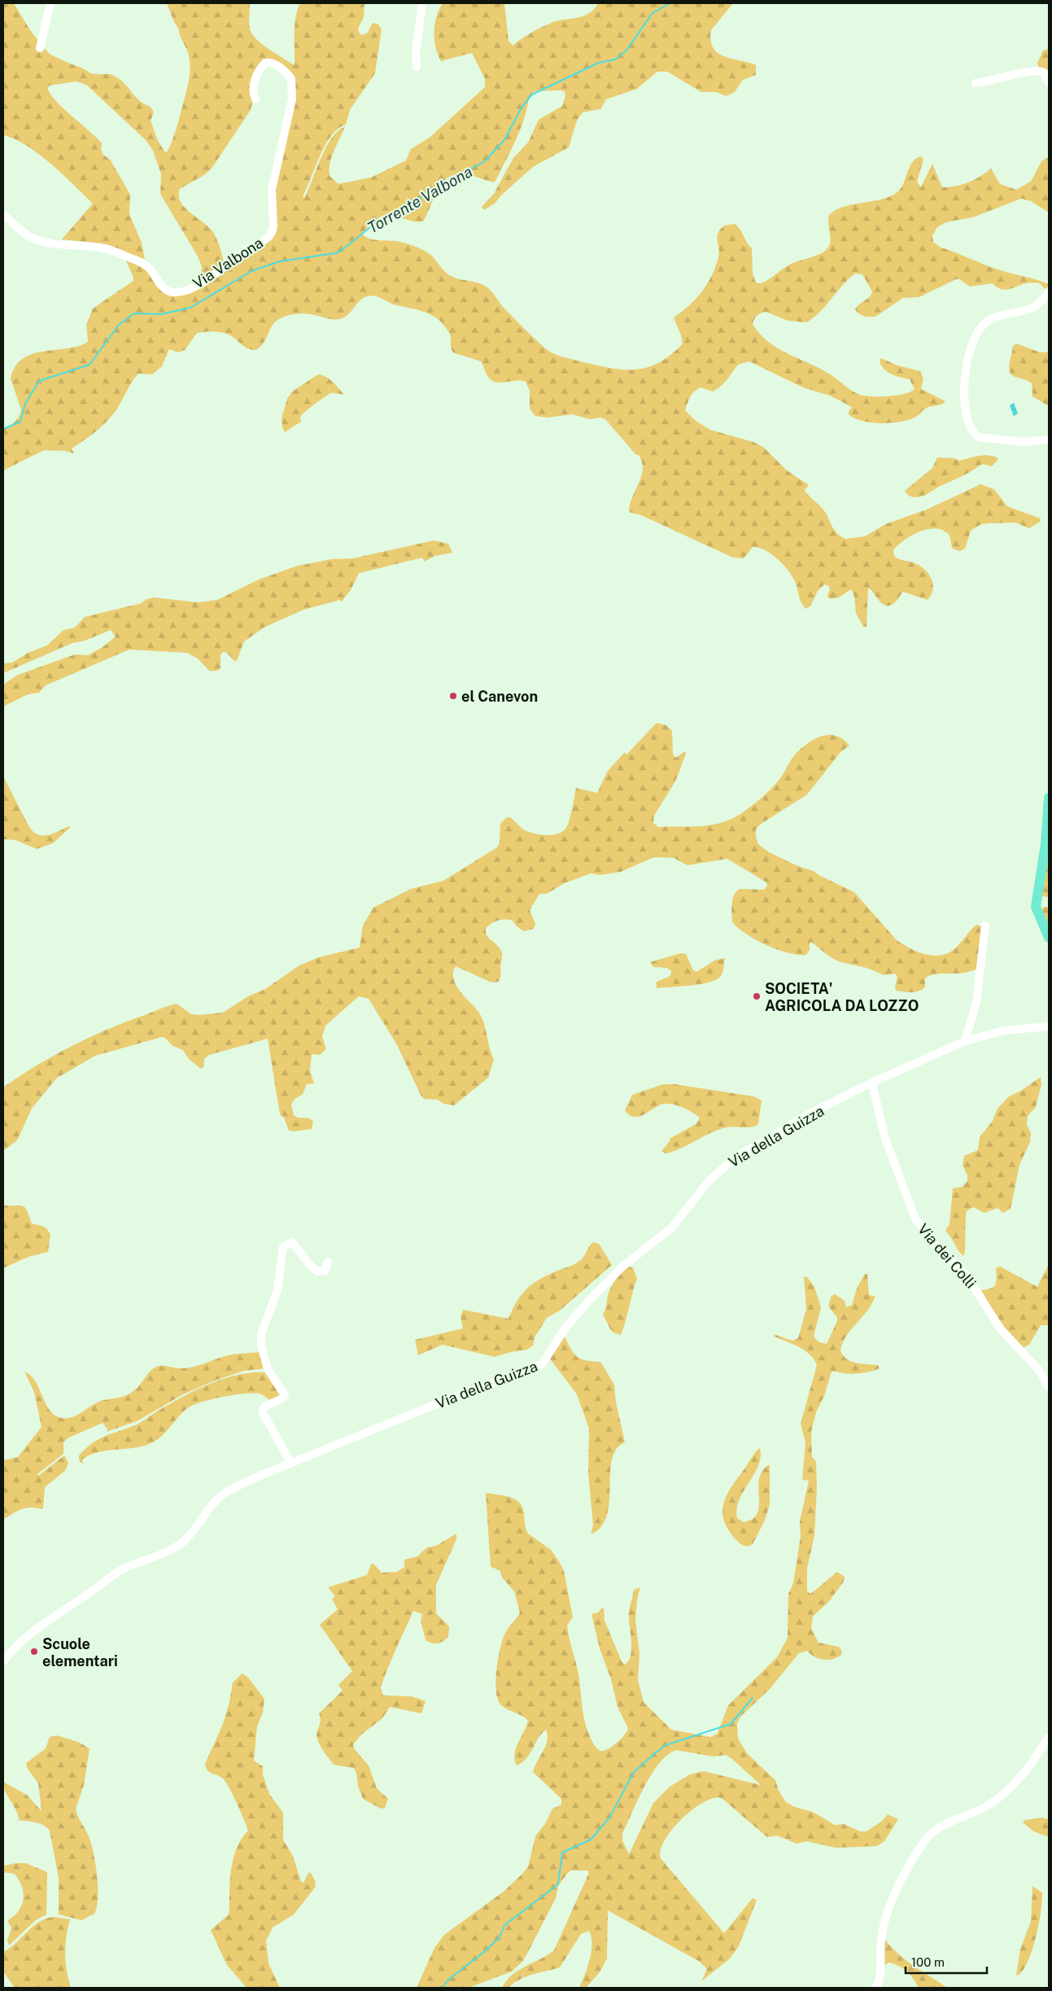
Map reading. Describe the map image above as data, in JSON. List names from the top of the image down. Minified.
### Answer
{"streets":{"street":["Via Valbona","Via della Guizza","Via dei Colli"]},"crossings":[["Via della Guizza","Via dei Colli"]],"water":["Torrente Valbona"],"places":["el Canevon","SOCIETA' AGRICOLA DA LOZZO","Scuole elementari"],"scale_bar":"100 m"}
